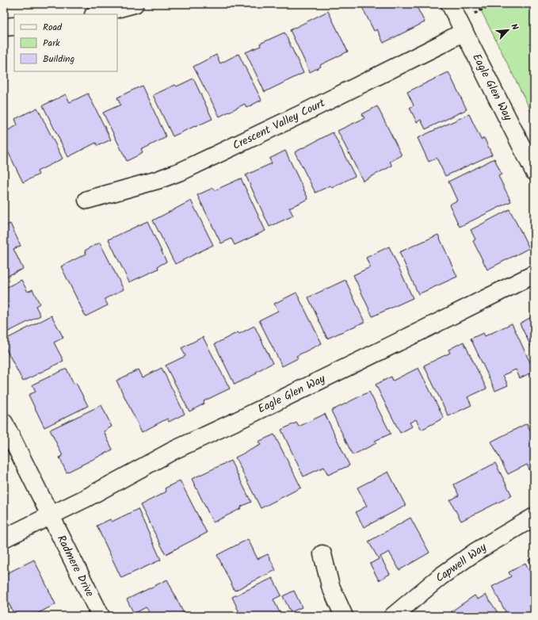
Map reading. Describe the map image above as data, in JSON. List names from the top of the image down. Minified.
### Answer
{"streets":{"street":["Eagle Glen Way","Crescent Valley Court","Capwell Way","Radmere Drive"]},"crossings":[["Eagle Glen Way","Crescent Valley Court"],["Eagle Glen Way","Radmere Drive"]],"legend":["Road","Park","Building"],"north":"top right"}
